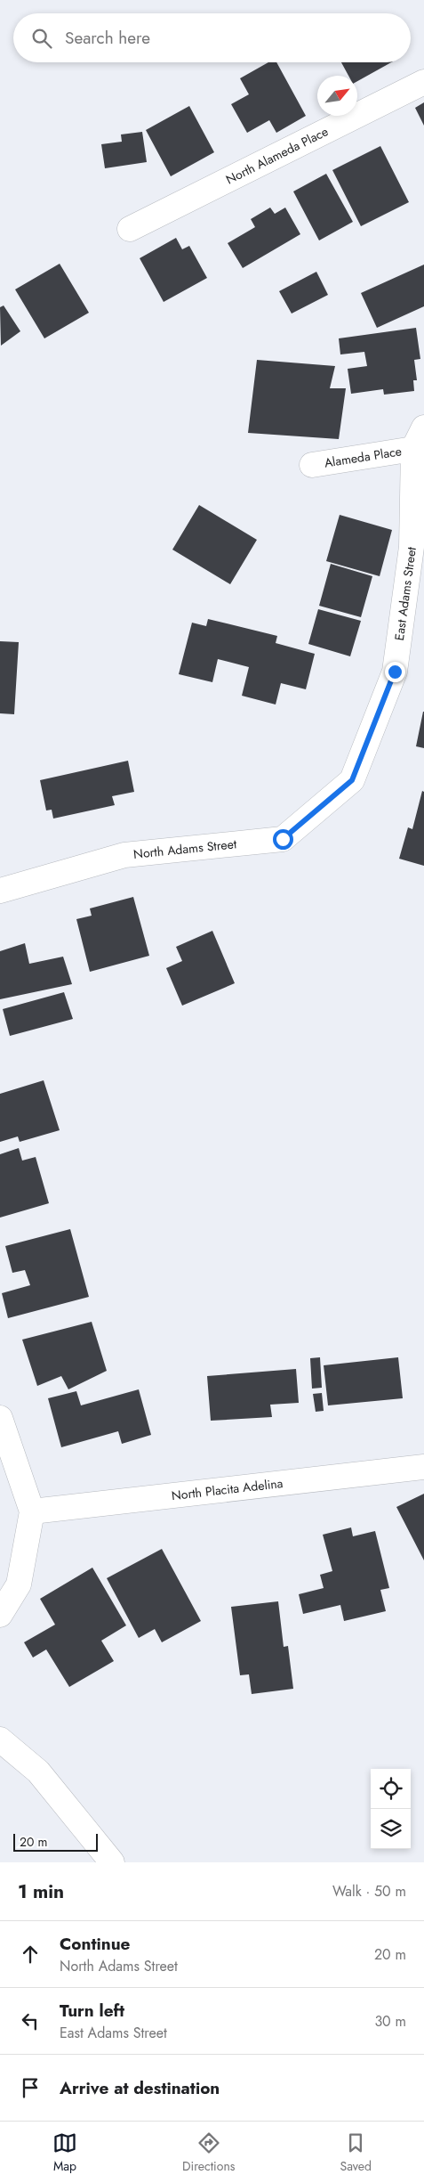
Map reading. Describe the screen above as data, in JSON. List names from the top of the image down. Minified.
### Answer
{"streets":{"street":["North Alameda Place","Alameda Place","East Adams Street","North Adams Street","North Placita Adelina"]},"crossings":[["Alameda Place","East Adams Street"],["East Adams Street","North Adams Street"]],"scale_bar":"20 m","north":"top right","page":{"search":"Search here","scale":"20 m","heading":["1 min","Walk · 50 m"],"list":[["Continue","North Adams Street","20 m"],["Turn left","East Adams Street","30 m"],"Arrive at destination"],"nav":["Map","Directions","Saved"]}}
